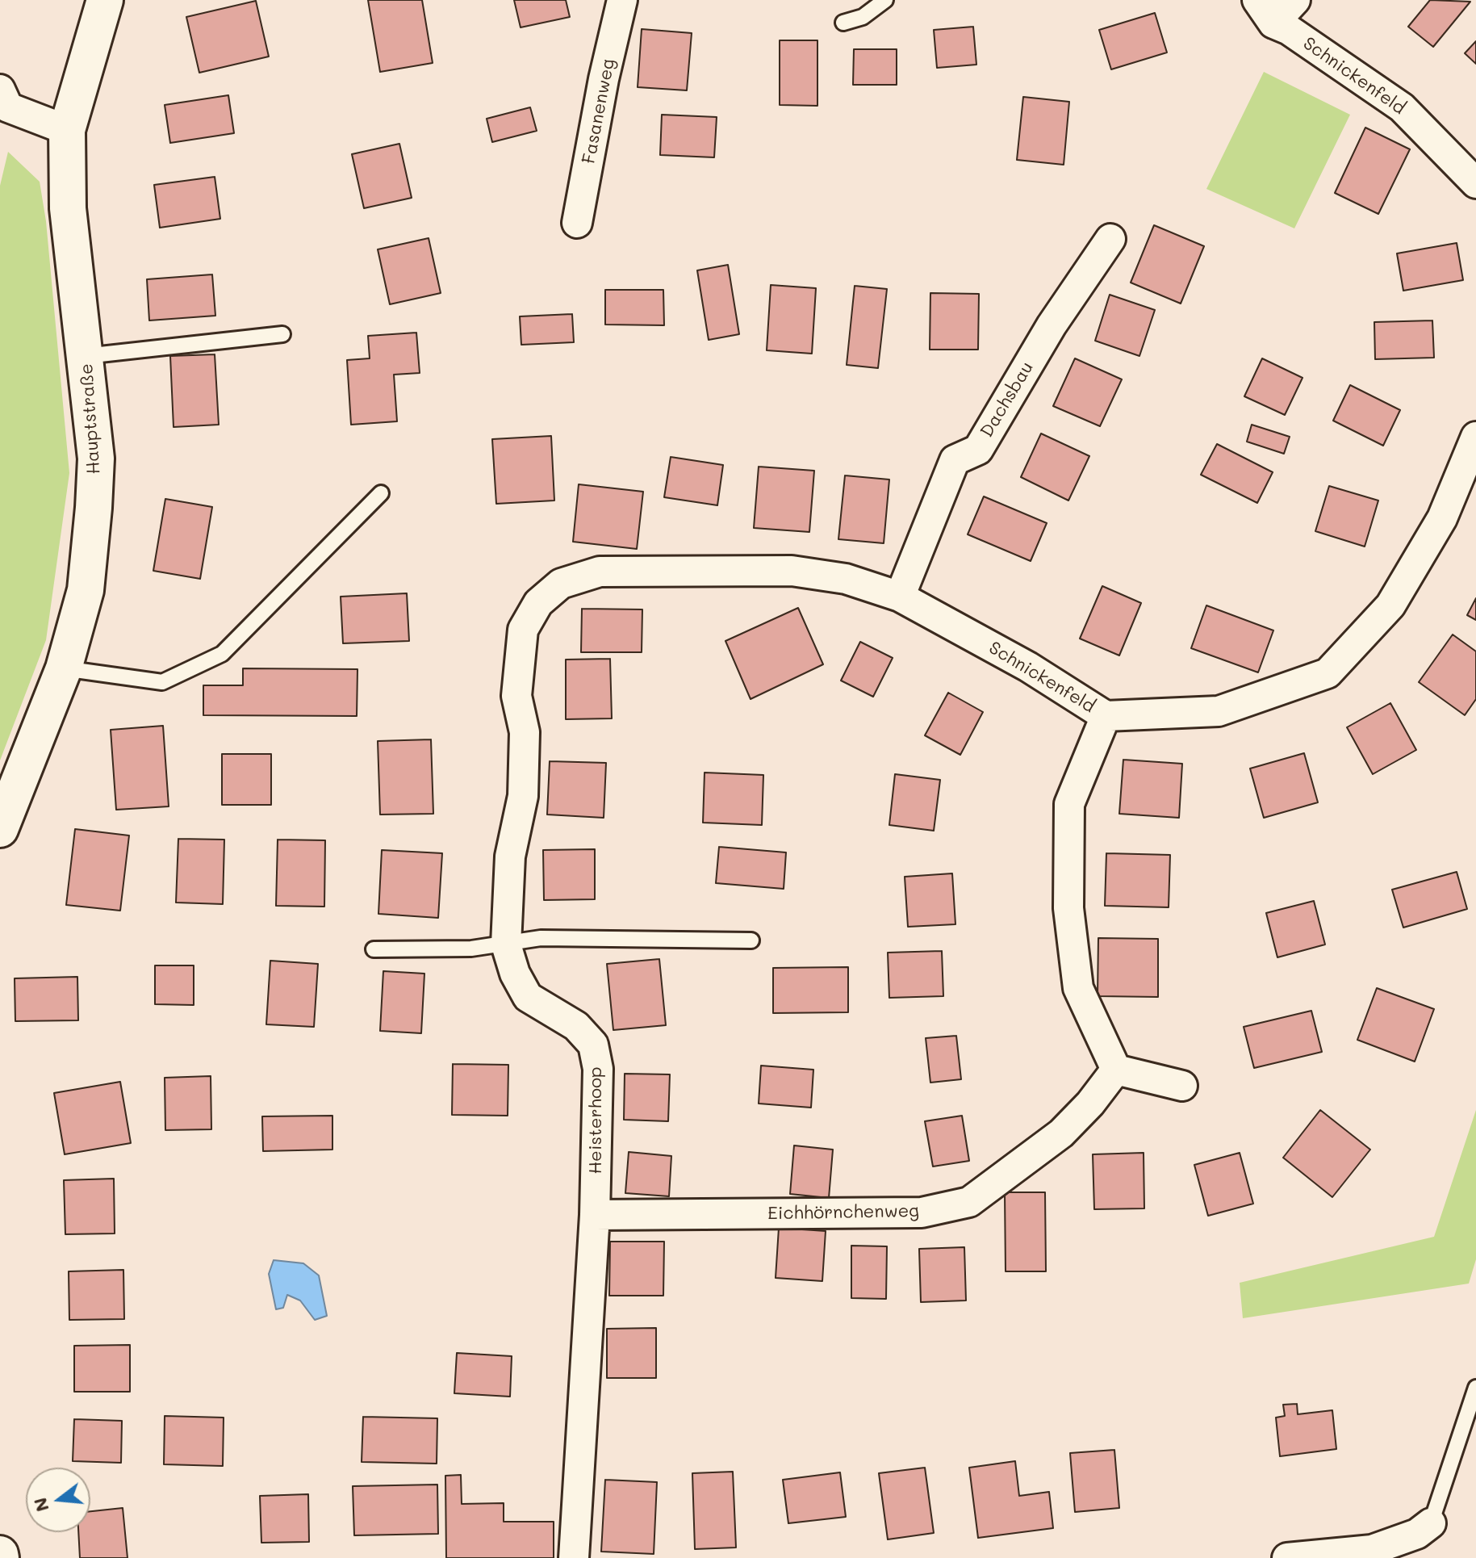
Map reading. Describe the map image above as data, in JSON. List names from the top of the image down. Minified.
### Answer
{"streets":{"main road":["Hauptstraße"],"street":["Schnickenfeld","Fasanenweg","Dachsbau","Heisterhoop","Eichhörnchenweg"]},"crossings":[["Schnickenfeld","Dachsbau"],["Schnickenfeld","Heisterhoop"],["Heisterhoop","Eichhörnchenweg"]],"north":"left"}
